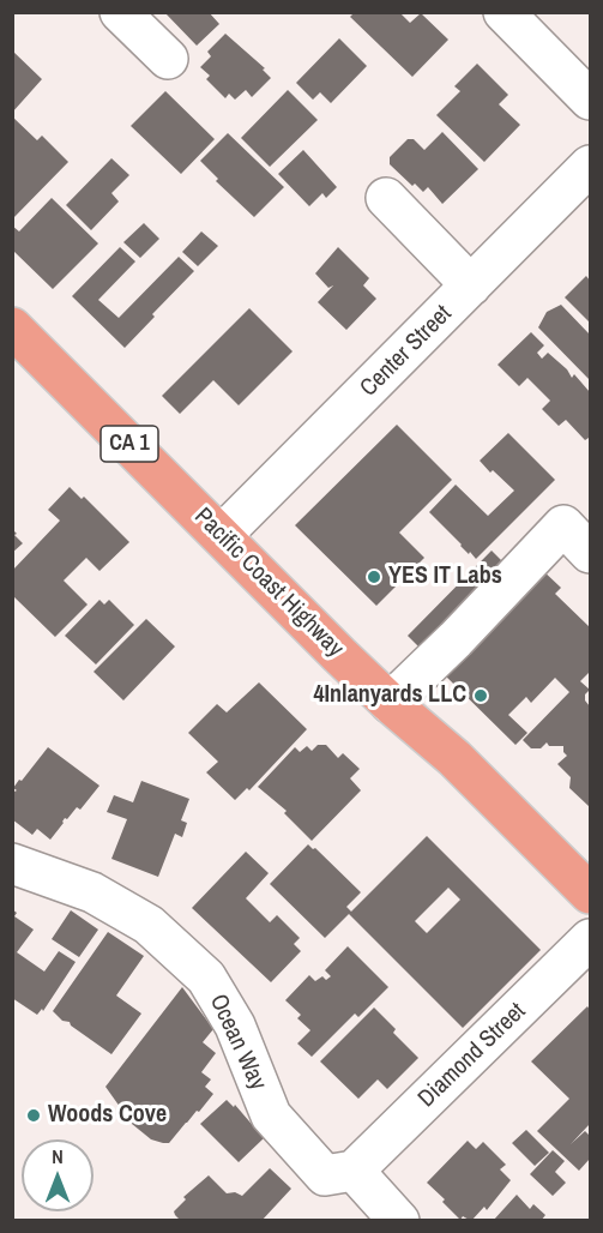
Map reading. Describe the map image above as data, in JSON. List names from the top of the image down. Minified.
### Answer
{"streets":{"highway":["CA 1","Pacific Coast Highway"],"street":["Center Street","Ocean Way","Diamond Street"]},"crossings":[["Center Street","Pacific Coast Highway"],["Ocean Way","Diamond Street"]],"places":["YES IT Labs","4Inlanyards LLC","Woods Cove"],"north":"top"}
